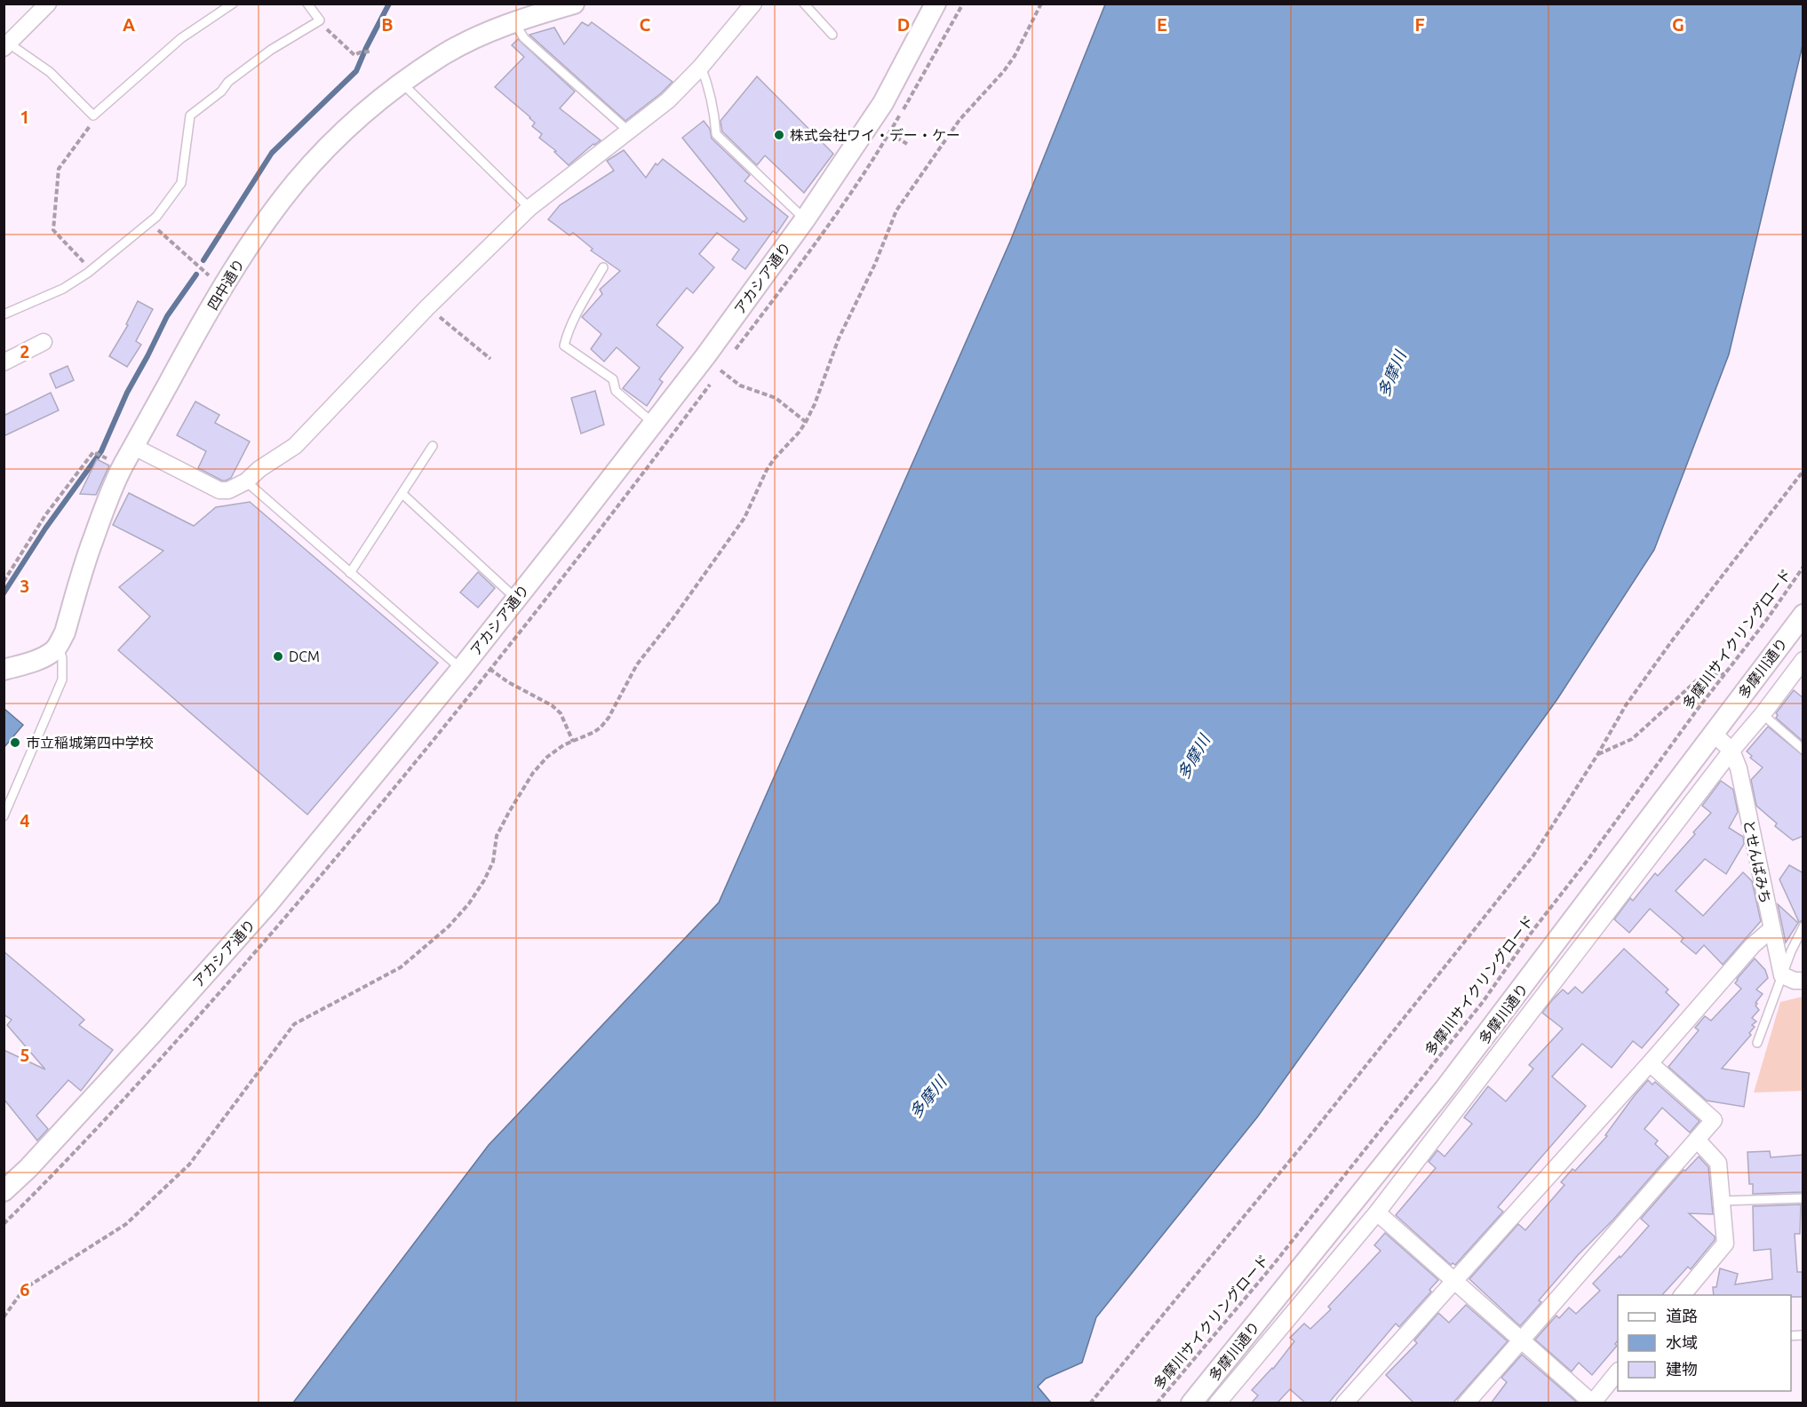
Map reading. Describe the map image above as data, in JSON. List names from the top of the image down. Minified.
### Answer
{"streets":{"street":["アカシア通り","四中通り","多摩川通り","とせんばみち"],"path":["多摩川サイクリングロード"]},"crossings":[["多摩川通り","とせんばみち"]],"water":["多摩川"],"places":["株式会社ワイ・デー・ケー","DCM","市立稲城第四中学校"],"legend":["道路","水域","建物"],"grid":{"columns":["A","B","C","D","E","F","G"],"rows":["1","2","3","4","5","6"]}}
